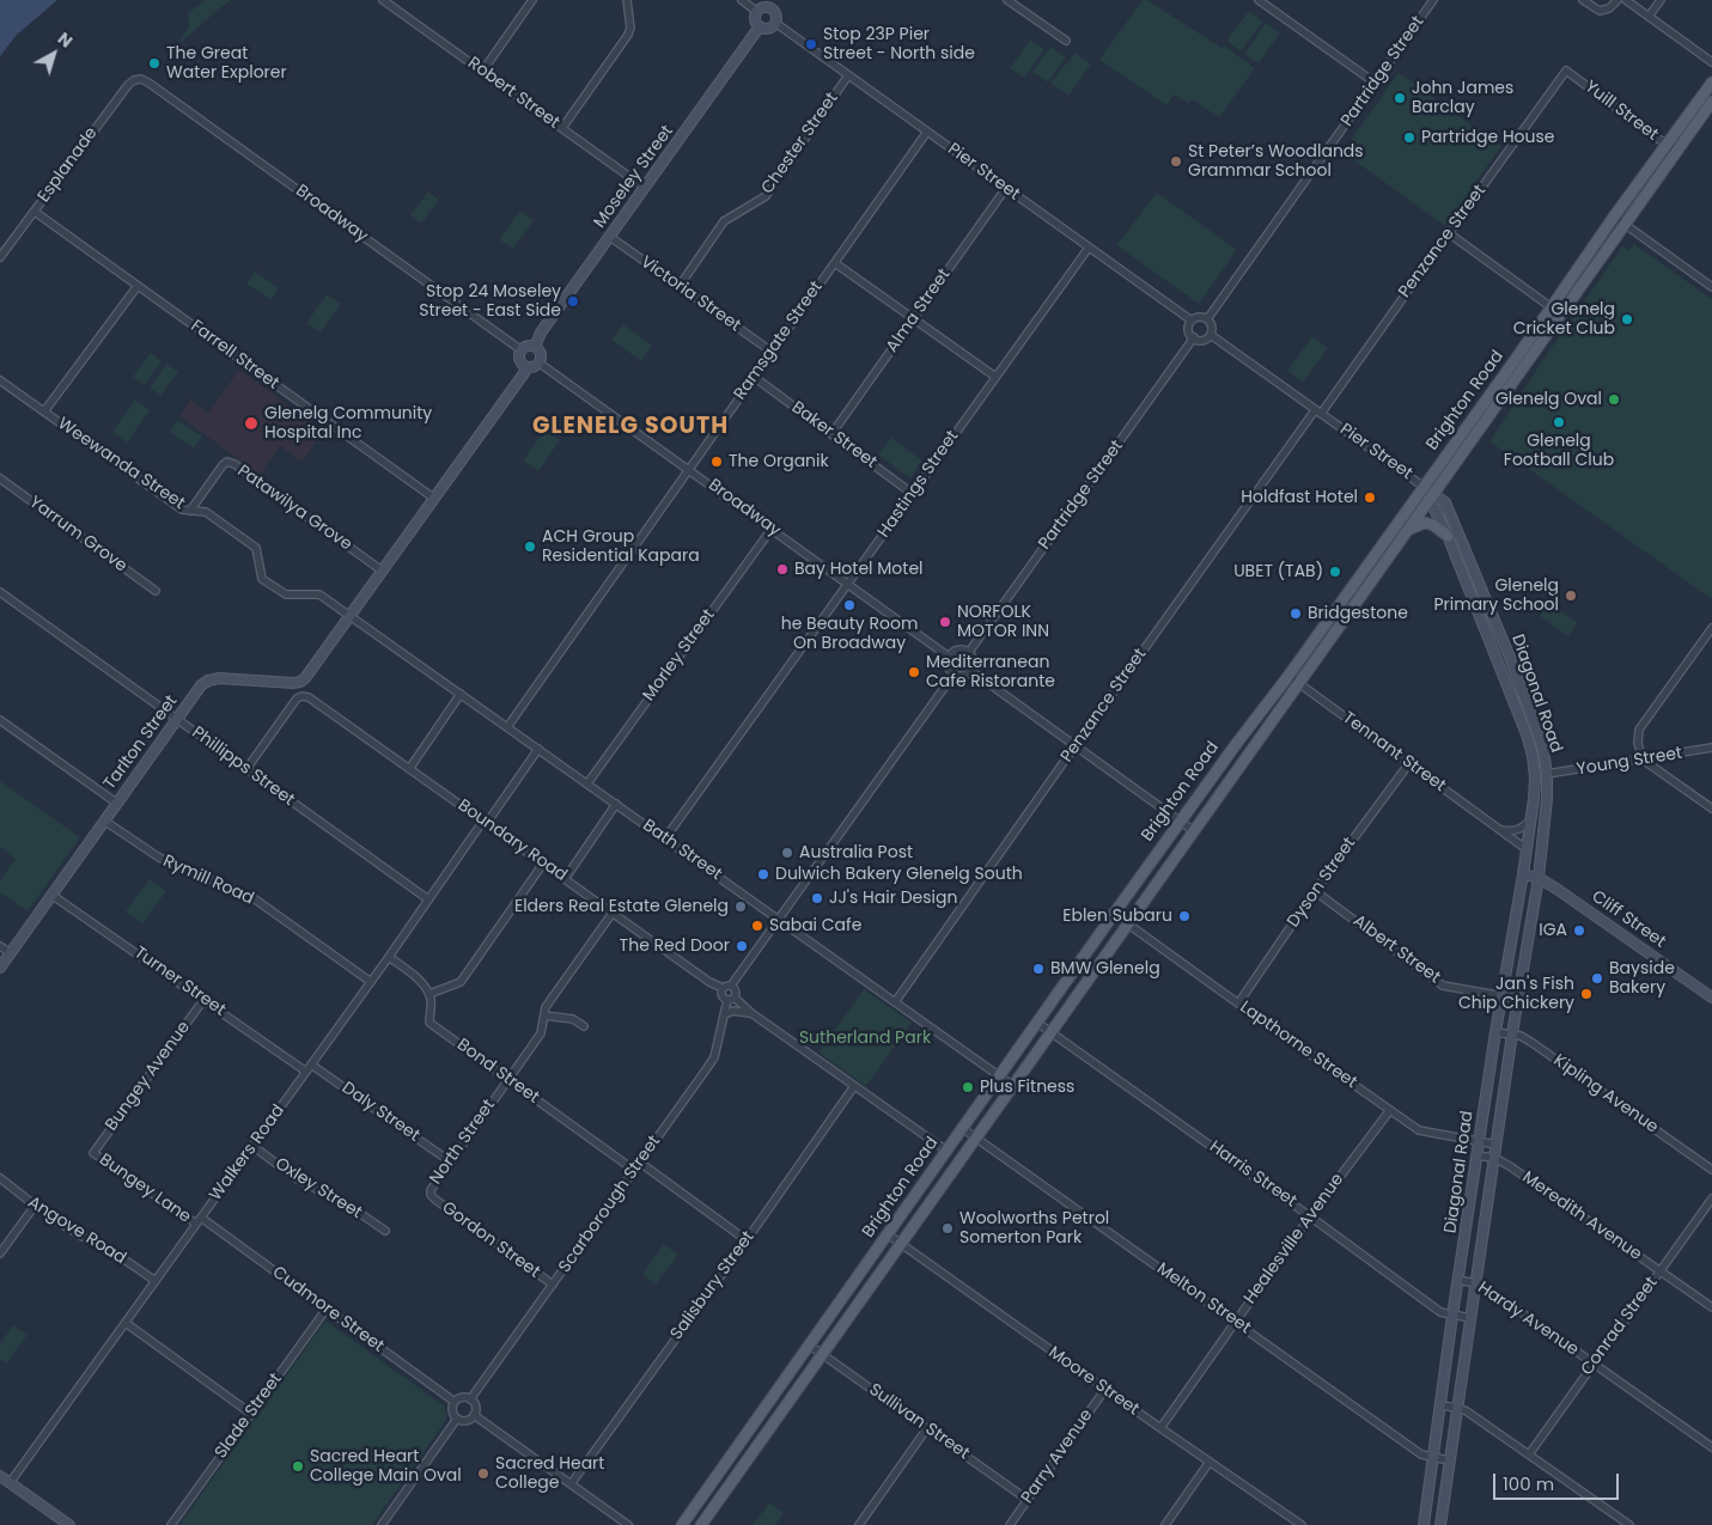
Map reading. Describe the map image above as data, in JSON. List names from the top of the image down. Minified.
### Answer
{"streets":{"main road":["Moseley Street","Brighton Road","Diagonal Road","Tarlton Street","Cliff Street"],"street":["Partridge Street","Robert Street","Yuill Street","Chester Street","Esplanade","Pier Street","Broadway","Penzance Street","Victoria Street","Alma Street","Ramsgate Street","Farrell Street","Baker Street","Weewanda Street","Hastings Street","Patawilya Grove","Yarrum Grove","Morley Street","Tennant Street","Young Street","Phillipps Street","Boundary Road","Bath Street","Rymill Road","Dyson Street","Albert Street","Turner Street","Lapthorne Street","Bond Street","Bungey Avenue","Kipling Avenue","Daly Street","North Street","Walkers Road","Harris Street","Bungey Lane","Oxley Street","Scarborough Street","Meredith Avenue","Angove Road","Healesville Avenue","Gordon Street","Salisbury Street","Melton Street","Cudmore Street","Hardy Avenue","Conrad Street","Moore Street","Slade Street","Sullivan Street","Parry Avenue"]},"crossings":[["Partridge Street","Pier Street"],["Partridge Street","Broadway"],["Robert Street","Moseley Street"],["Yuill Street","Penzance Street"],["Yuill Street","Brighton Road"],["Chester Street","Pier Street"],["Chester Street","Victoria Street"],["Esplanade","Broadway"],["Esplanade","Farrell Street"],["Pier Street","Moseley Street"],["Pier Street","Penzance Street"],["Pier Street","Alma Street"],["Pier Street","Ramsgate Street"],["Pier Street","Brighton Road"],["Pier Street","Hastings Street"],["Pier Street","Diagonal Road"],["Moseley Street","Broadway"],["Moseley Street","Victoria Street"],["Broadway","Ramsgate Street"],["Broadway","Hastings Street"],["Broadway","Morley Street"],["Penzance Street","Bath Street"],["Victoria Street","Ramsgate Street"],["Alma Street","Baker Street"],["Ramsgate Street","Baker Street"],["Ramsgate Street","Bath Street"],["Brighton Road","Diagonal Road"],["Brighton Road","Tennant Street"],["Brighton Road","Bath Street"],["Brighton Road","Lapthorne Street"],["Brighton Road","Harris Street"],["Brighton Road","Melton Street"],["Brighton Road","Moore Street"],["Brighton Road","Sullivan Street"],["Baker Street","Hastings Street"],["Weewanda Street","Patawilya Grove"],["Weewanda Street","Tarlton Street"],["Weewanda Street","Bath Street"],["Hastings Street","Bath Street"],["Morley Street","Bath Street"],["Diagonal Road","Tennant Street"],["Diagonal Road","Young Street"],["Diagonal Road","Cliff Street"],["Diagonal Road","Albert Street"],["Diagonal Road","Lapthorne Street"],["Diagonal Road","Kipling Avenue"],["Diagonal Road","Harris Street"],["Diagonal Road","Meredith Avenue"],["Diagonal Road","Melton Street"],["Diagonal Road","Hardy Avenue"],["Tarlton Street","Phillipps Street"],["Tarlton Street","Bath Street"],["Tarlton Street","Rymill Road"],["Tarlton Street","Turner Street"],["Tennant Street","Dyson Street"],["Phillipps Street","Boundary Road"],["Phillipps Street","Walkers Road"],["Boundary Road","North Street"],["Boundary Road","Walkers Road"],["Boundary Road","Scarborough Street"],["Bath Street","Walkers Road"],["Rymill Road","Walkers Road"],["Dyson Street","Albert Street"],["Dyson Street","Lapthorne Street"],["Turner Street","Bungey Avenue"],["Turner Street","Walkers Road"],["Lapthorne Street","Healesville Avenue"],["Bond Street","North Street"],["Bond Street","Scarborough Street"],["Bungey Avenue","Bungey Lane"],["Daly Street","North Street"],["Daly Street","Walkers Road"],["North Street","Gordon Street"],["Walkers Road","Bungey Lane"],["Walkers Road","Oxley Street"],["Walkers Road","Angove Road"],["Walkers Road","Cudmore Street"],["Harris Street","Healesville Avenue"],["Bungey Lane","Cudmore Street"],["Scarborough Street","Gordon Street"],["Scarborough Street","Cudmore Street"],["Meredith Avenue","Conrad Street"],["Healesville Avenue","Melton Street"],["Healesville Avenue","Moore Street"],["Cudmore Street","Slade Street"],["Hardy Avenue","Conrad Street"],["Moore Street","Parry Avenue"],["Sullivan Street","Parry Avenue"]],"districts":["GLENELG SOUTH"],"parks":["Sutherland Park"],"places":["Stop 23P Pier Street - North side","The Great Water Explorer","John James Barclay","Partridge House","St Peter’s Woodlands Grammar School","Stop 24 Moseley Street - East Side","Glenelg Cricket Club","Glenelg Oval","Glenelg Football Club","Glenelg Community Hospital Inc","The Organik","Holdfast Hotel","ACH Group Residential Kapara","Bay Hotel Motel","UBET (TAB)","Glenelg Primary School","he Beauty Room On Broadway","Bridgestone","NORFOLK MOTOR INN","Mediterranean Cafe Ristorante","Australia Post","Dulwich Bakery Glenelg South","JJ's Hair Design","Elders Real Estate Glenelg","Eblen Subaru","Sabai Cafe","IGA","The Red Door","BMW Glenelg","Bayside Bakery","Jan's Fish Chip Chickery","Plus Fitness","Woolworths Petrol Somerton Park","Sacred Heart College Main Oval","Sacred Heart College"],"scale_bar":"100 m","north":"top right"}
